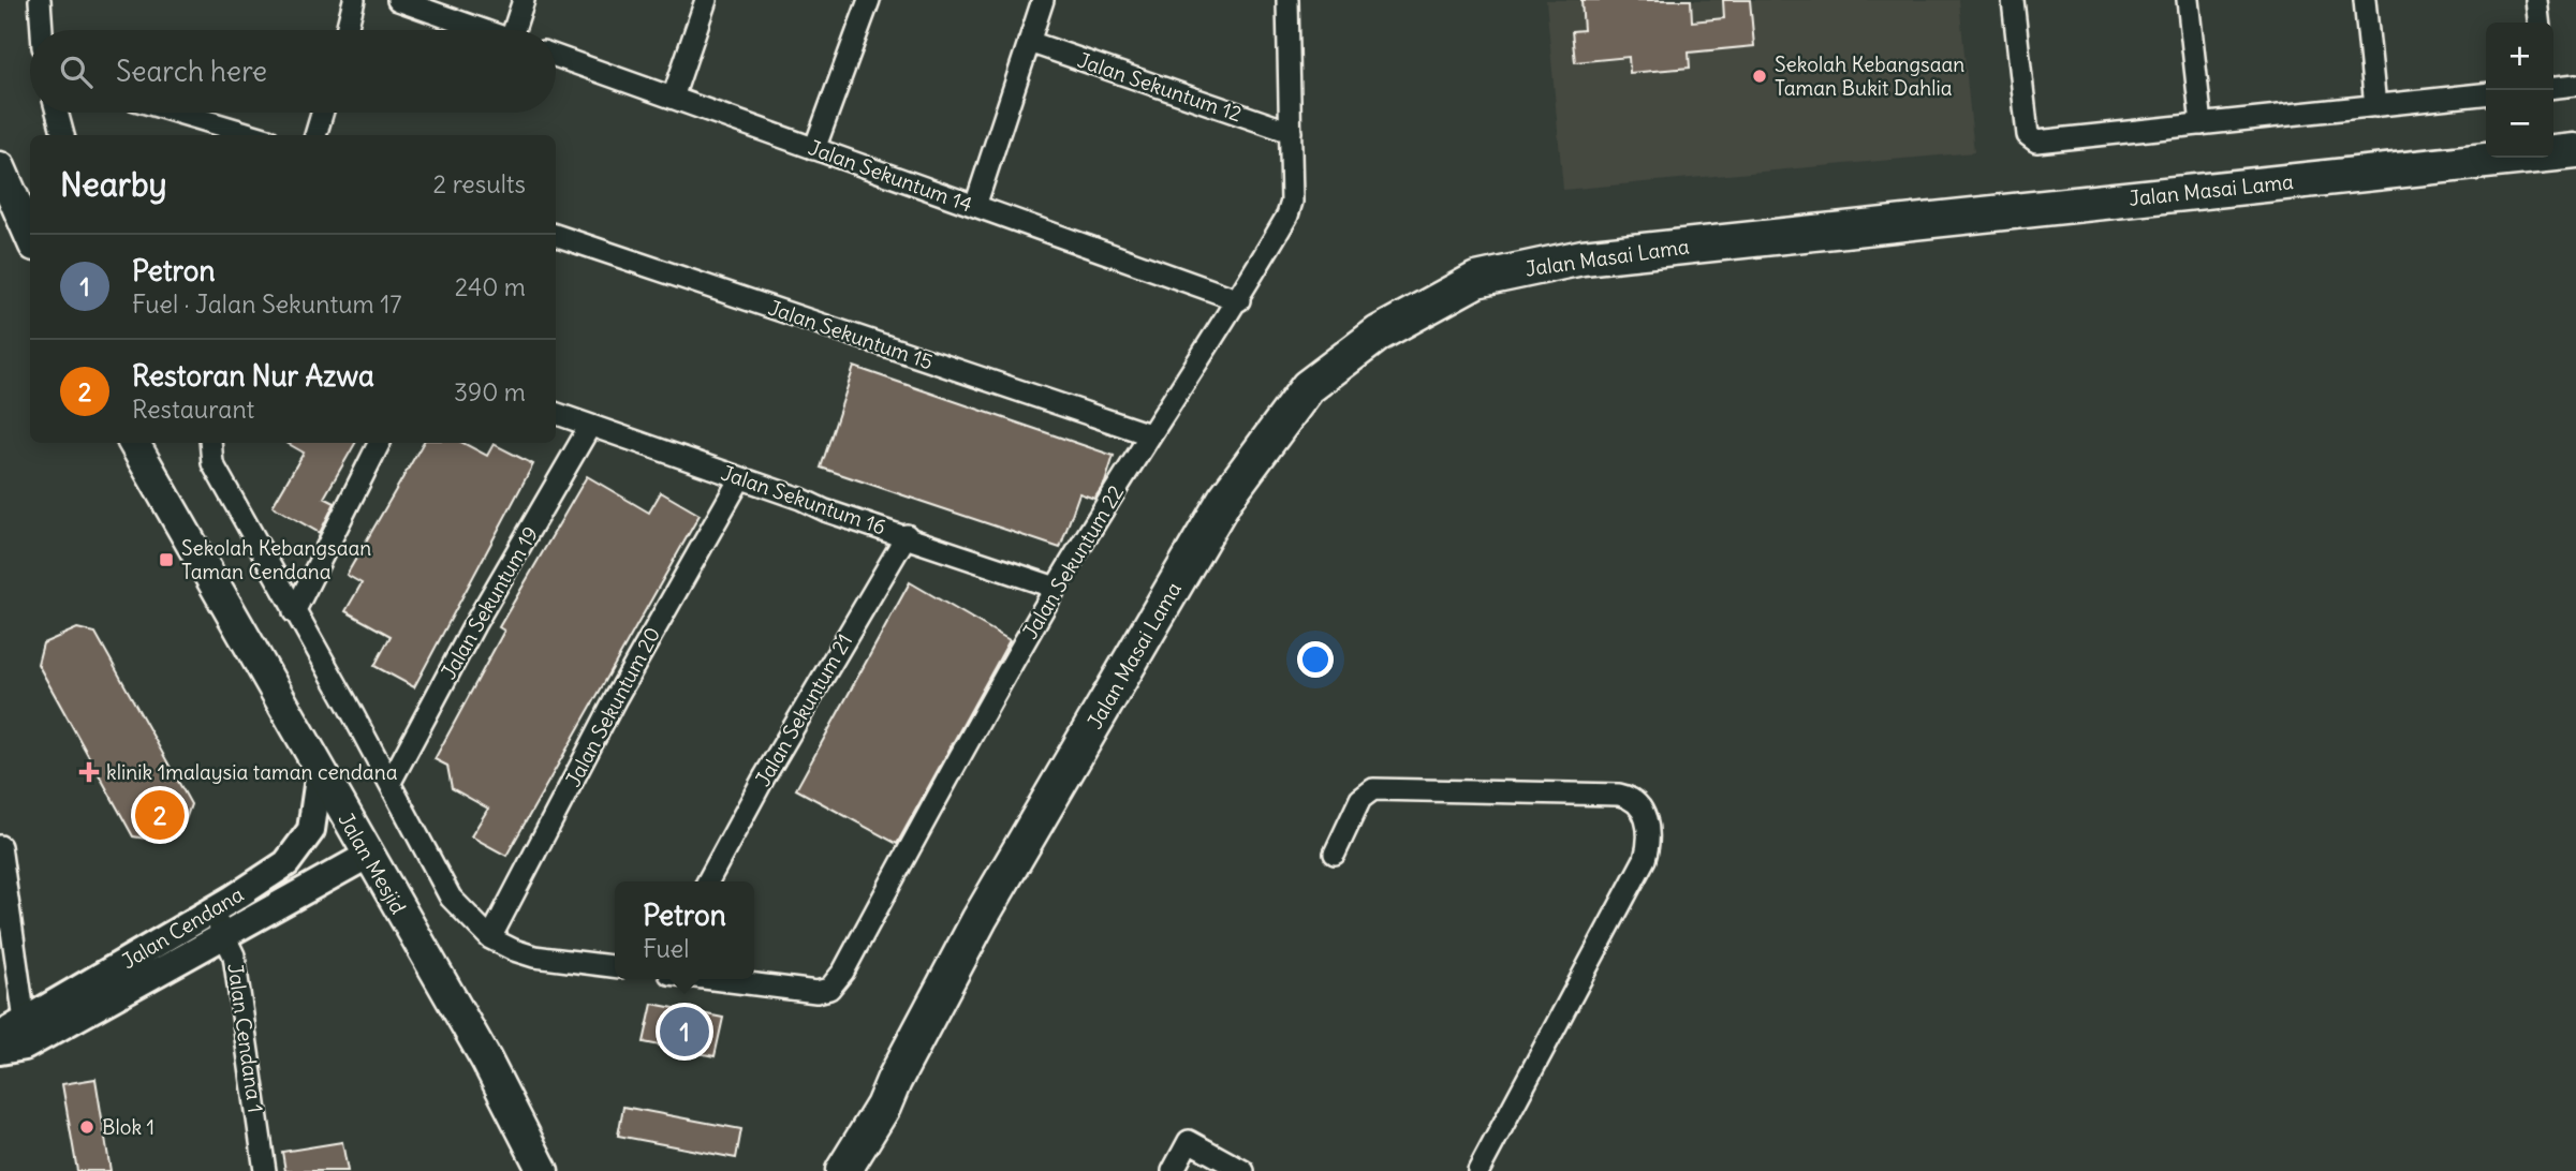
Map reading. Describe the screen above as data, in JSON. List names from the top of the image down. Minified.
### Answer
{"streets":{"main road":["Jalan Masai Lama","Jalan Mesjid"],"street":["Jalan Sekuntum 12","Jalan Sekuntum 14","Jalan Sekuntum 15","Jalan Sekuntum 16","Jalan Sekuntum 22","Jalan Sekuntum 19","Jalan Sekuntum 20","Jalan Sekuntum 21","Jalan Cendana","Jalan Cendana 1"]},"crossings":[["Jalan Sekuntum 12","Jalan Sekuntum 22"],["Jalan Sekuntum 14","Jalan Sekuntum 22"],["Jalan Sekuntum 15","Jalan Sekuntum 22"],["Jalan Sekuntum 16","Jalan Sekuntum 22"],["Jalan Sekuntum 16","Jalan Sekuntum 19"],["Jalan Sekuntum 16","Jalan Sekuntum 20"],["Jalan Sekuntum 16","Jalan Sekuntum 21"],["Jalan Mesjid","Jalan Cendana"],["Jalan Cendana","Jalan Cendana 1"]],"places":{"other":["Sekolah Kebangsaan Taman Bukit Dahlia","Blok 1"],"transit":["Sekolah Kebangsaan Taman Cendana"],"health":["klinik 1malaysia taman cendana"]},"page":{"map_buttons":["+","−"],"search":"Search here","heading":["Nearby","2 results"],"list":[{"mark":"1","name":"Petron","note":"Fuel · Jalan Sekuntum 17","value":"240 m"},{"mark":"2","name":"Restoran Nur Azwa","note":"Restaurant","value":"390 m"}],"pins":["2","1"],"popup":["Petron","Fuel"]}}
